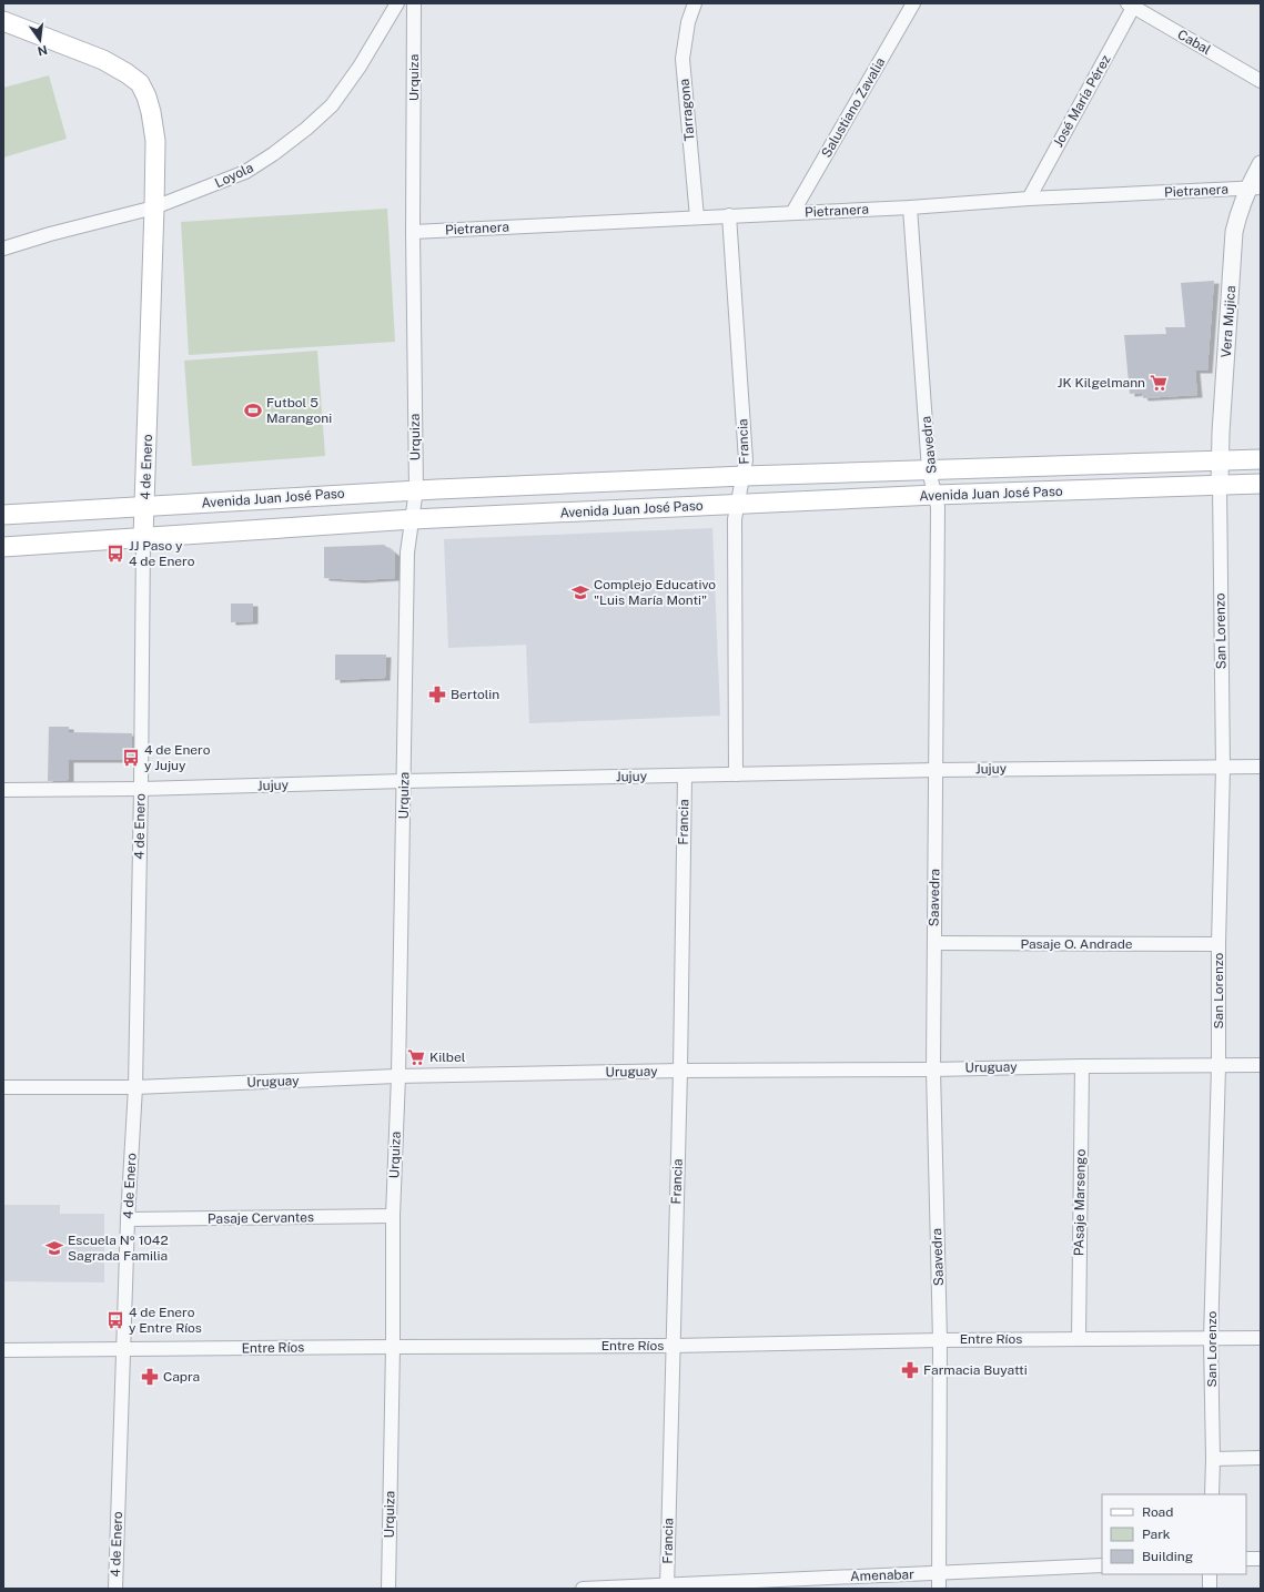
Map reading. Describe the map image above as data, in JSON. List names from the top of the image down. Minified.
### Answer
{"streets":{"main road":["4 de Enero","Avenida Juan José Paso"],"street":["Cabal","Urquiza","José María Pérez","Salustiano Zavalia","Tarragona","Loyola","Pietranera","Vera Mujica","Francia","Saavedra","San Lorenzo","Jujuy","Pasaje O. Andrade","Uruguay","PAsaje Marsengo","Pasaje Cervantes","Entre Ríos","Amenabar"]},"crossings":[["Cabal","José María Pérez"],["Urquiza","Pietranera"],["Urquiza","Avenida Juan José Paso"],["Urquiza","Jujuy"],["Urquiza","Uruguay"],["Urquiza","Pasaje Cervantes"],["Urquiza","Entre Ríos"],["José María Pérez","Pietranera"],["Salustiano Zavalia","Pietranera"],["Tarragona","Pietranera"],["Loyola","4 de Enero"],["Pietranera","Vera Mujica"],["Pietranera","Francia"],["Pietranera","Saavedra"],["Vera Mujica","Avenida Juan José Paso"],["Vera Mujica","San Lorenzo"],["Francia","Avenida Juan José Paso"],["Francia","Jujuy"],["Francia","Uruguay"],["Francia","Entre Ríos"],["Francia","Amenabar"],["Saavedra","Avenida Juan José Paso"],["Saavedra","Jujuy"],["Saavedra","Pasaje O. Andrade"],["Saavedra","Uruguay"],["Saavedra","Entre Ríos"],["Saavedra","Amenabar"],["4 de Enero","Avenida Juan José Paso"],["4 de Enero","Jujuy"],["4 de Enero","Uruguay"],["4 de Enero","Pasaje Cervantes"],["4 de Enero","Entre Ríos"],["Avenida Juan José Paso","San Lorenzo"],["San Lorenzo","Jujuy"],["San Lorenzo","Pasaje O. Andrade"],["San Lorenzo","Uruguay"],["San Lorenzo","Entre Ríos"],["Uruguay","PAsaje Marsengo"],["PAsaje Marsengo","Entre Ríos"]],"places":{"supermarket":["JK Kilgelmann","Kilbel"],"sports":["Futbol 5 Marangoni"],"bus stop":["JJ Paso y 4 de Enero","4 de Enero y Jujuy","4 de Enero y Entre Ríos"],"school or university":["Complejo Educativo \"Luis María Monti\"","Escuela Nº 1042 Sagrada Familia"],"pharmacy":["Bertolin","Farmacia Buyatti","Capra"]},"legend":["Road","Park","Building"],"north":"bottom"}
